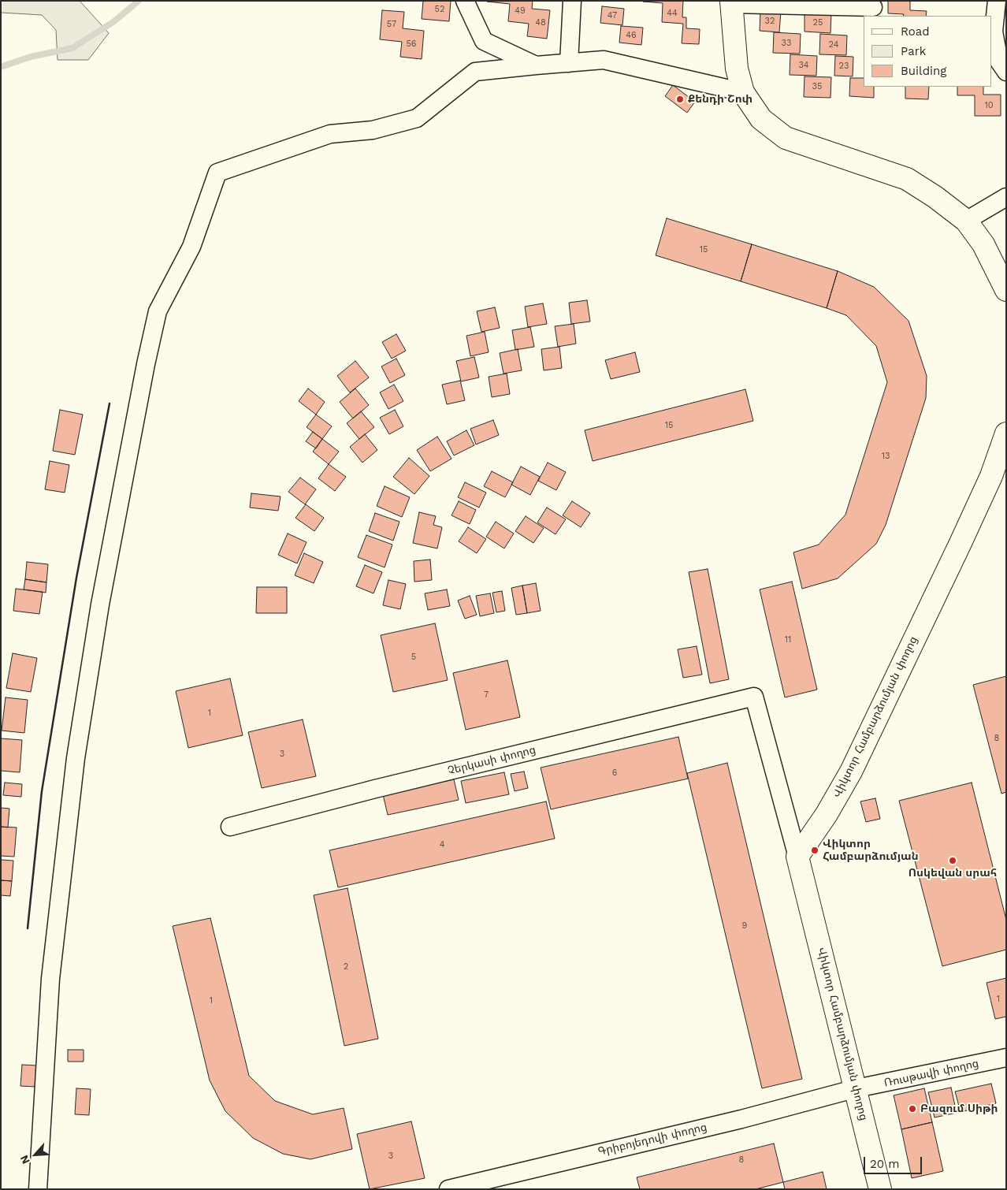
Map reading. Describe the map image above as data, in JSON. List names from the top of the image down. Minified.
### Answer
{"streets":{"street":["Վիկտոր Համբարձումյան փողոց","Չերկասի փողոց","Ռուսթավի փողոց","Գրիբոյեդովի փողոց"]},"crossings":[["Վիկտոր Համբարձումյան փողոց","Չերկասի փողոց"],["Վիկտոր Համբարձումյան փողոց","Ռուսթավի փողոց"],["Վիկտոր Համբարձումյան փողոց","Գրիբոյեդովի փողոց"],["Ռուսթավի փողոց","Գրիբոյեդովի փողոց"]],"places":["Քենդի Շոփ","Վիկտոր Համբարձումյան","Ոսկեվան սրահ","Բազում Սիթի"],"house_numbers":["52","49","44","47","32","48","25","57","46","33","56","24","34","23","35","10","15","15","13","11","5","7","1","8","3","6","4","9","2","1","1","3","8"],"legend":["Road","Park","Building"],"scale_bar":"20 m","north":"bottom left"}
